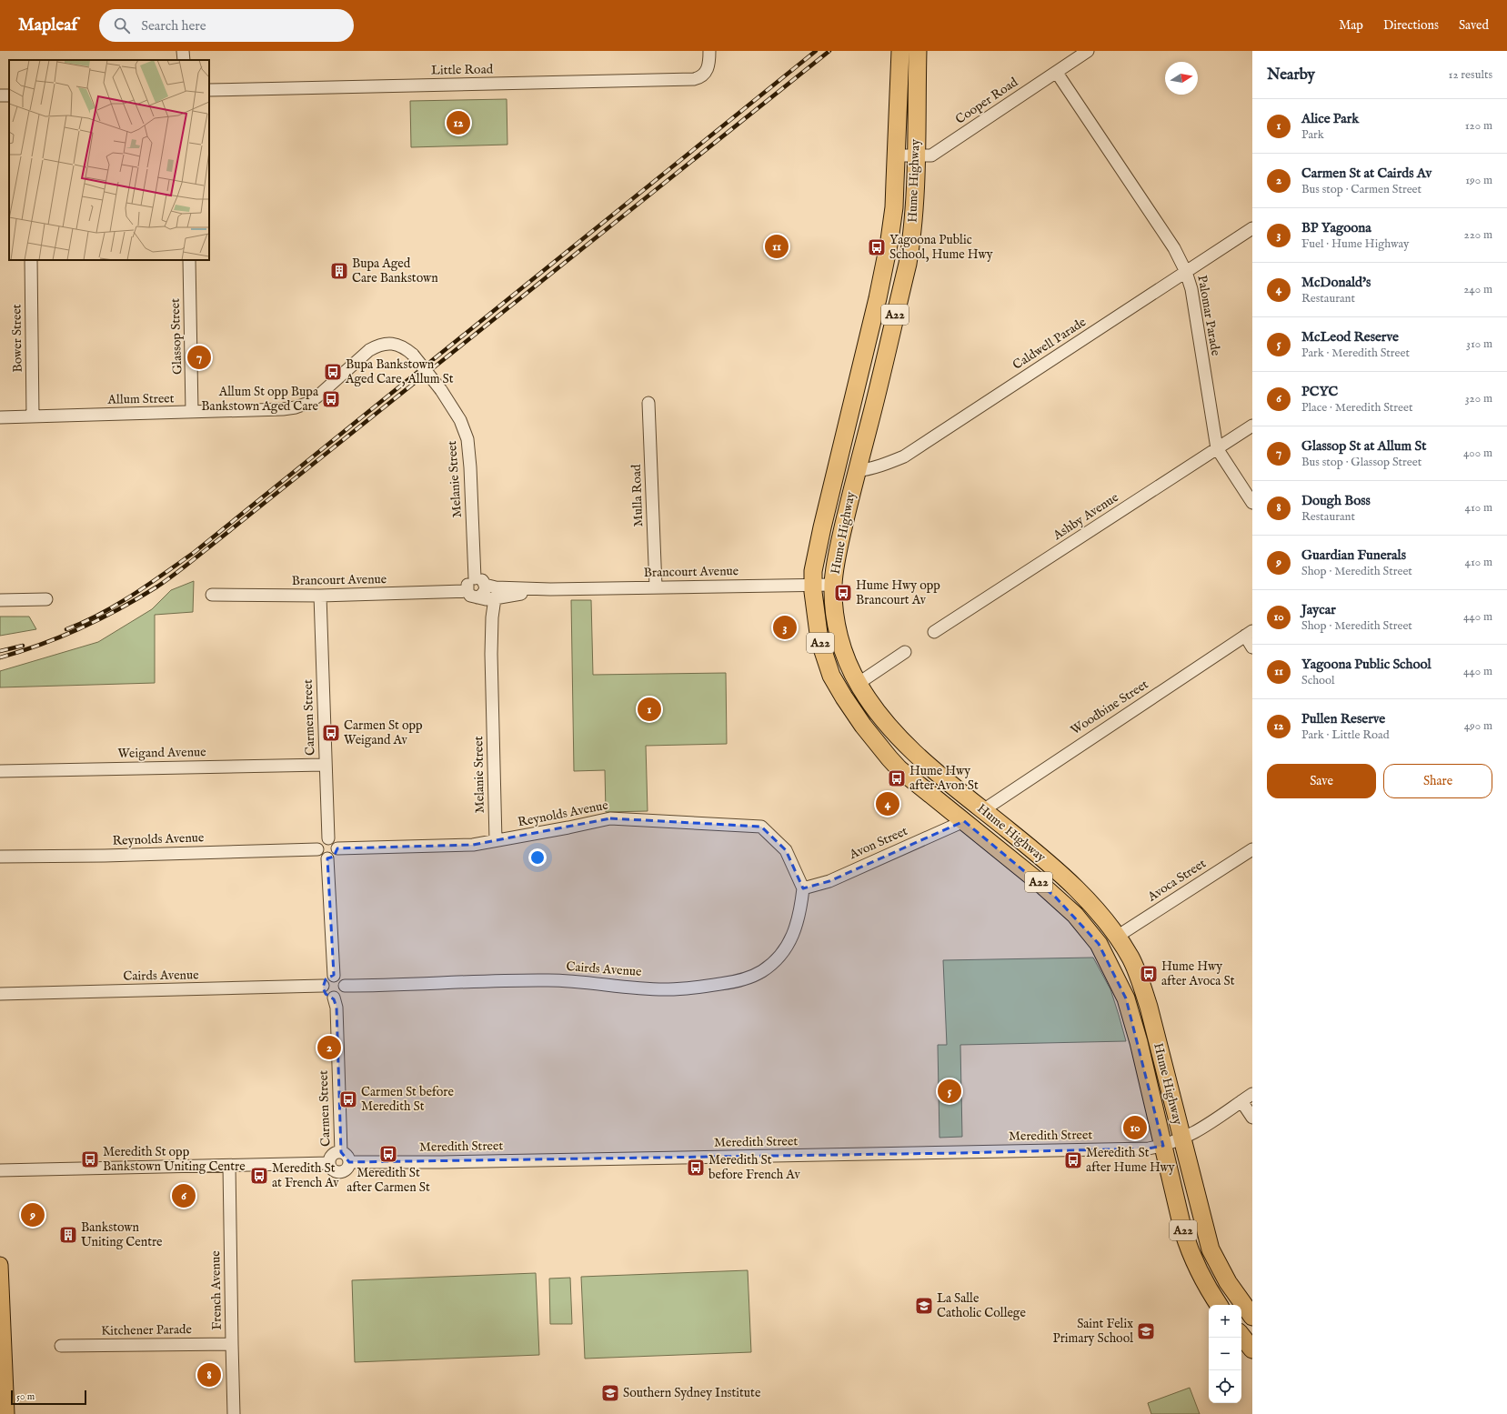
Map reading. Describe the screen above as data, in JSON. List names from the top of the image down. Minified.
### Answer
{"streets":{"highway":["Hume Highway","A22"],"street":["Little Road","Cooper Road","Palomar Parade","Glassop Street","Bower Street","Caldwell Parade","Allum Street","Melanie Street","Mulla Road","Ashby Avenue","Brancourt Avenue","Woodbine Street","Carmen Street","Weigand Avenue","Reynolds Avenue","Avon Street","Avoca Street","Cairds Avenue","Meredith Street","French Avenue","Kitchener Parade"]},"crossings":[["Cooper Road","Hume Highway"],["Cooper Road","Palomar Parade"],["Hume Highway","Caldwell Parade"],["Hume Highway","Brancourt Avenue"],["Hume Highway","Woodbine Street"],["Hume Highway","Avon Street"],["Hume Highway","Avoca Street"],["Hume Highway","Meredith Street"],["Palomar Parade","Caldwell Parade"],["Palomar Parade","Ashby Avenue"],["Glassop Street","Allum Street"],["Bower Street","Allum Street"],["Allum Street","Melanie Street"],["Melanie Street","Brancourt Avenue"],["Melanie Street","Reynolds Avenue"],["Mulla Road","Brancourt Avenue"],["Brancourt Avenue","Carmen Street"],["Carmen Street","Weigand Avenue"],["Carmen Street","Reynolds Avenue"],["Carmen Street","Cairds Avenue"],["Carmen Street","Meredith Street"],["Reynolds Avenue","Avon Street"],["Reynolds Avenue","Cairds Avenue"],["Avon Street","Cairds Avenue"],["French Avenue","Kitchener Parade"]],"places":{"bus stop":["Yagoona Public School, Hume Hwy","Bupa Bankstown Aged Care, Allum St","Allum St opp Bupa Bankstown Aged Care","Hume Hwy opp Brancourt Av","Carmen St opp Weigand Av","Hume Hwy after Avon St","Hume Hwy after Avoca St","Carmen St before Meredith St","Meredith St after Carmen St","Meredith St opp Bankstown Uniting Centre","Meredith St after Hume Hwy","Meredith St before French Av","Meredith St at French Av"],"building":["Bupa Aged Care Bankstown","Bankstown Uniting Centre"],"school or university":["La Salle Catholic College","Saint Felix Primary School","Southern Sydney Institute"]},"scale_bar":"50 m","north":"right","page":{"header":"Mapleaf","search":"Search here","nav":["Map","Directions","Saved"],"heading":["Nearby","12 results"],"list":[{"mark":"1","name":"Alice Park","note":"Park","value":"120 m"},{"mark":"2","name":"Carmen St at Cairds Av","note":"Bus stop · Carmen Street","value":"190 m"},{"mark":"3","name":"BP Yagoona","note":"Fuel · Hume Highway","value":"220 m"},{"mark":"4","name":"McDonald's","note":"Restaurant","value":"240 m"},{"mark":"5","name":"McLeod Reserve","note":"Park · Meredith Street","value":"310 m"},{"mark":"6","name":"PCYC","note":"Place · Meredith Street","value":"320 m"},{"mark":"7","name":"Glassop St at Allum St","note":"Bus stop · Glassop Street","value":"400 m"},{"mark":"8","name":"Dough Boss","note":"Restaurant","value":"410 m"},{"mark":"9","name":"Guardian Funerals","note":"Shop · Meredith Street","value":"410 m"},{"mark":"10","name":"Jaycar","note":"Shop · Meredith Street","value":"440 m"},{"mark":"11","name":"Yagoona Public School","note":"School","value":"440 m"},{"mark":"12","name":"Pullen Reserve","note":"Park · Little Road","value":"490 m"}],"pins":["12","11","7","3","1","4","2","5","10","6","9","8"],"buttons":["Save","Share"],"map_buttons":["+","−"],"scale":"50 m"}}
